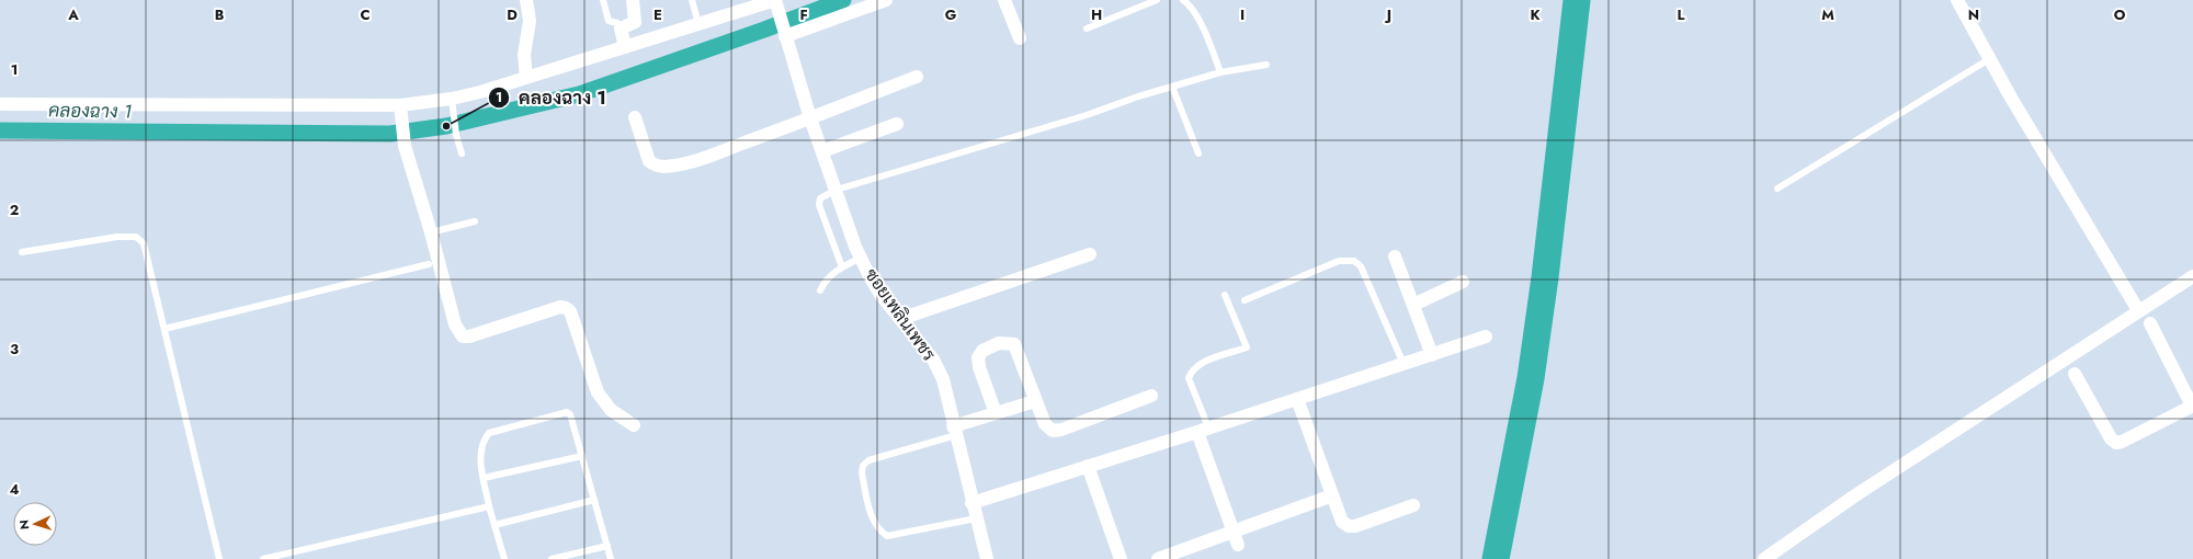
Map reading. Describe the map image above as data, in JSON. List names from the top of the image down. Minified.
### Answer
{"streets":{"street":["ซอยเพลินเพชร"]},"water":["คลองฉาง 1"],"places":["คลองฉาง 1"],"north":"left","grid":{"columns":["A","B","C","D","E","F","G","H","I","J","K","L","M","N","O"],"rows":["1","2","3","4"]}}
